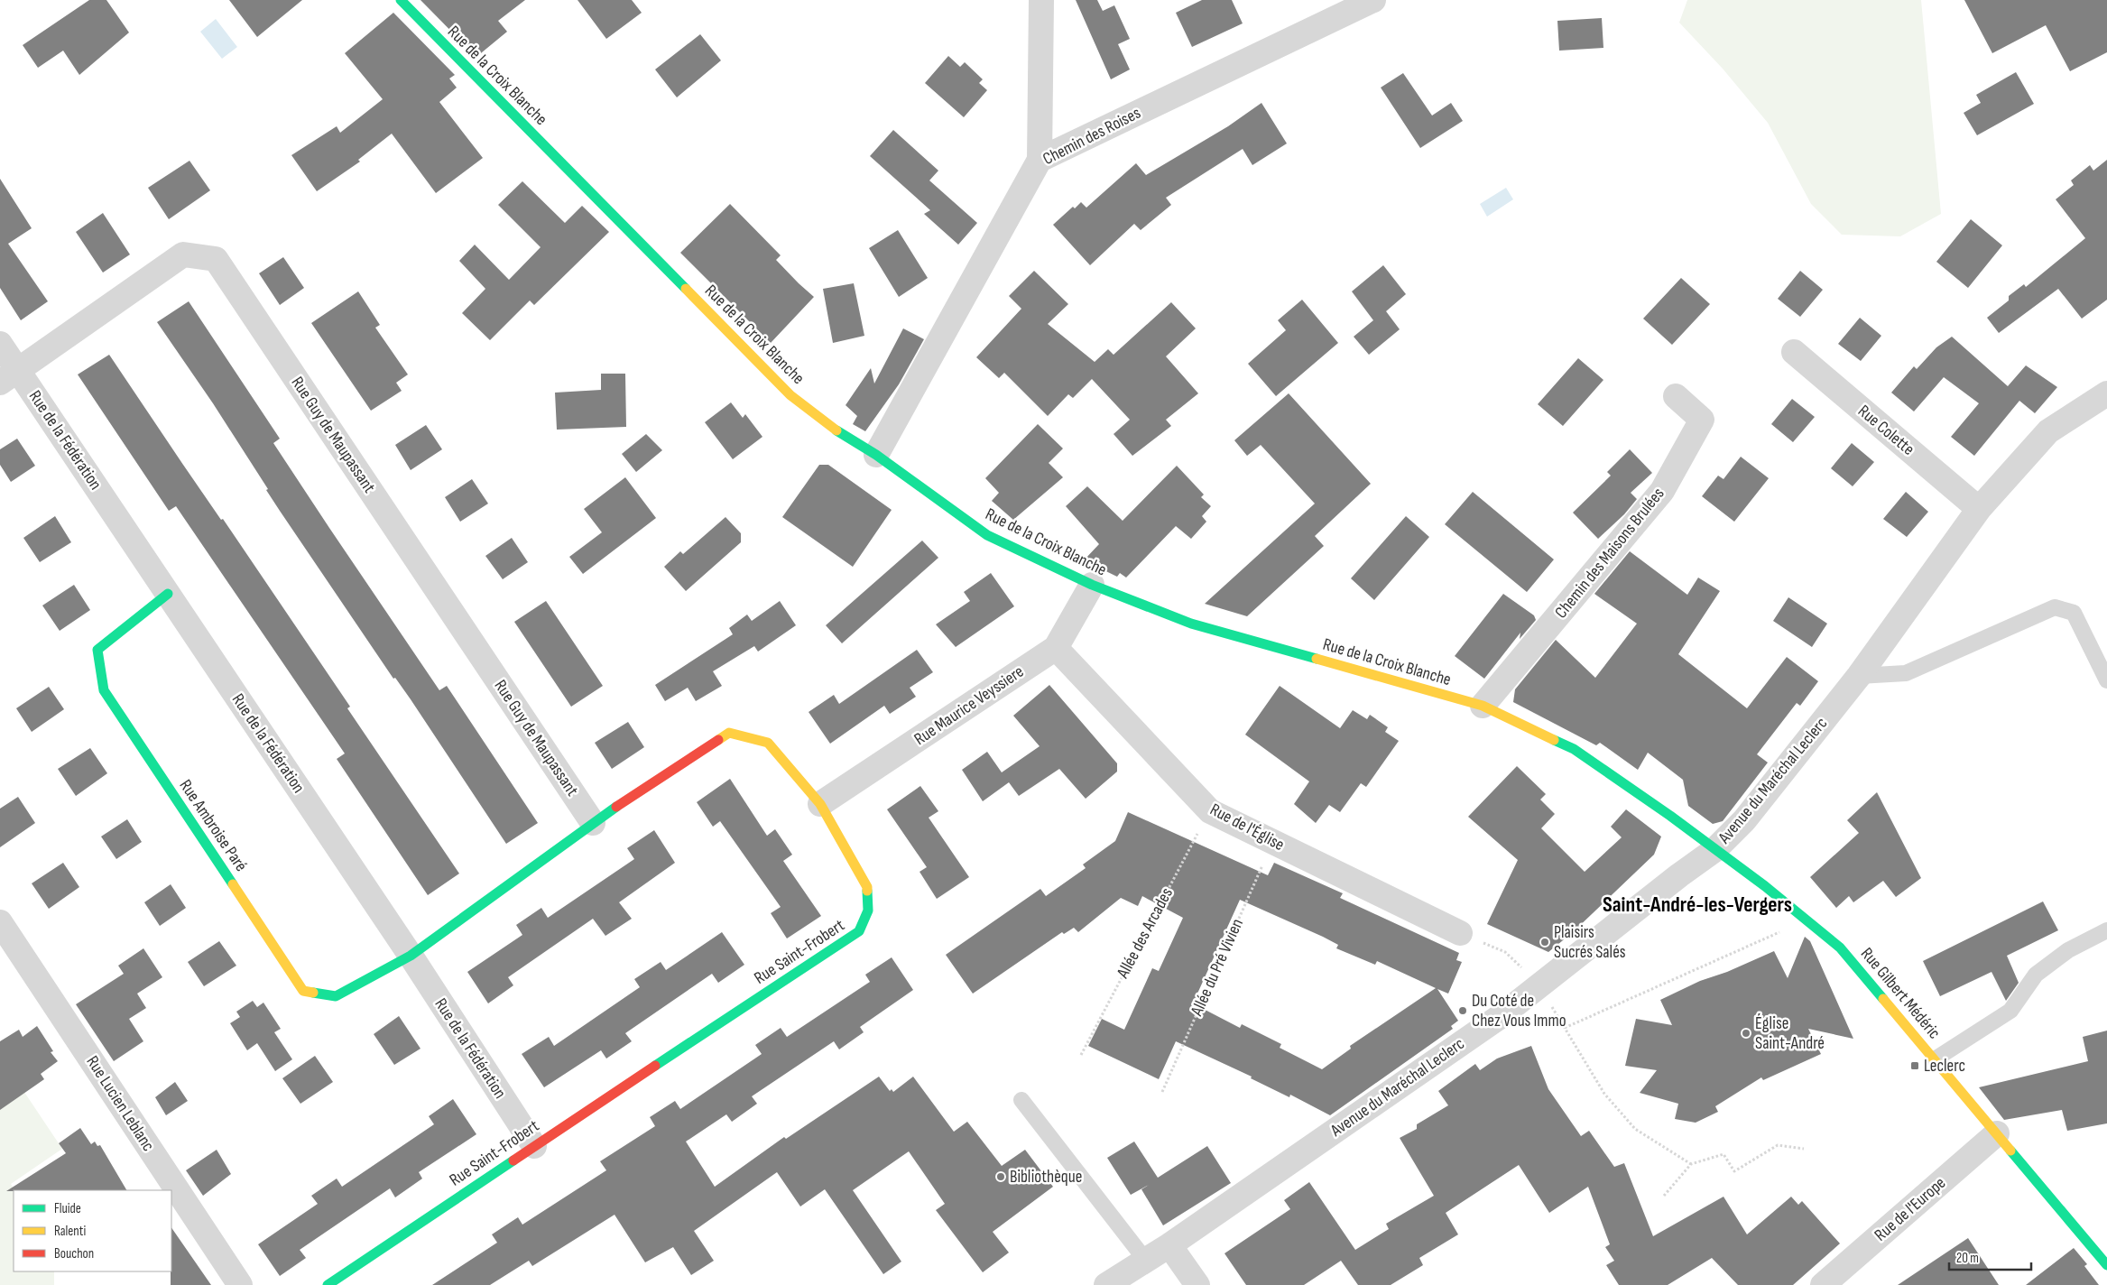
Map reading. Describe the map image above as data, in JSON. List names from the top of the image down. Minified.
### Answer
{"streets":{"street":["Rue de la Croix Blanche","Chemin des Roises","Rue Colette","Rue Guy de Maupassant","Rue de la Fédération","Chemin des Maisons Brulées","Rue Maurice Veyssiere","Avenue du Maréchal Leclerc","Rue Ambroise Paré","Rue de l'Église","Rue Saint-Frobert","Rue Gilbert Médéric","Rue Lucien Leblanc","Rue de l'Europe"],"path":["Allée des Arcades","Allée du Pré Vivien"]},"crossings":[["Rue de la Croix Blanche","Chemin des Roises"],["Rue de la Croix Blanche","Chemin des Maisons Brulées"],["Rue de la Croix Blanche","Rue Maurice Veyssiere"],["Rue de la Croix Blanche","Avenue du Maréchal Leclerc"],["Rue de la Croix Blanche","Rue Gilbert Médéric"],["Rue Colette","Avenue du Maréchal Leclerc"],["Rue Guy de Maupassant","Rue de la Fédération"],["Rue Guy de Maupassant","Rue Saint-Frobert"],["Rue de la Fédération","Rue Ambroise Paré"],["Rue de la Fédération","Rue Saint-Frobert"],["Rue Maurice Veyssiere","Rue de l'Église"],["Rue Maurice Veyssiere","Rue Saint-Frobert"],["Avenue du Maréchal Leclerc","Rue Gilbert Médéric"],["Rue Ambroise Paré","Rue Saint-Frobert"],["Rue de l'Église","Allée des Arcades"],["Rue de l'Église","Allée du Pré Vivien"],["Rue Gilbert Médéric","Rue de l'Europe"]],"districts":["Saint-André-les-Vergers"],"places":{"other":["Plaisirs Sucrés Salés","Du Coté de Chez Vous Immo","Église Saint-André","Bibliothèque"],"transit":["Leclerc"]},"legend":["Fluide","Ralenti","Bouchon"],"scale_bar":"20 m"}
